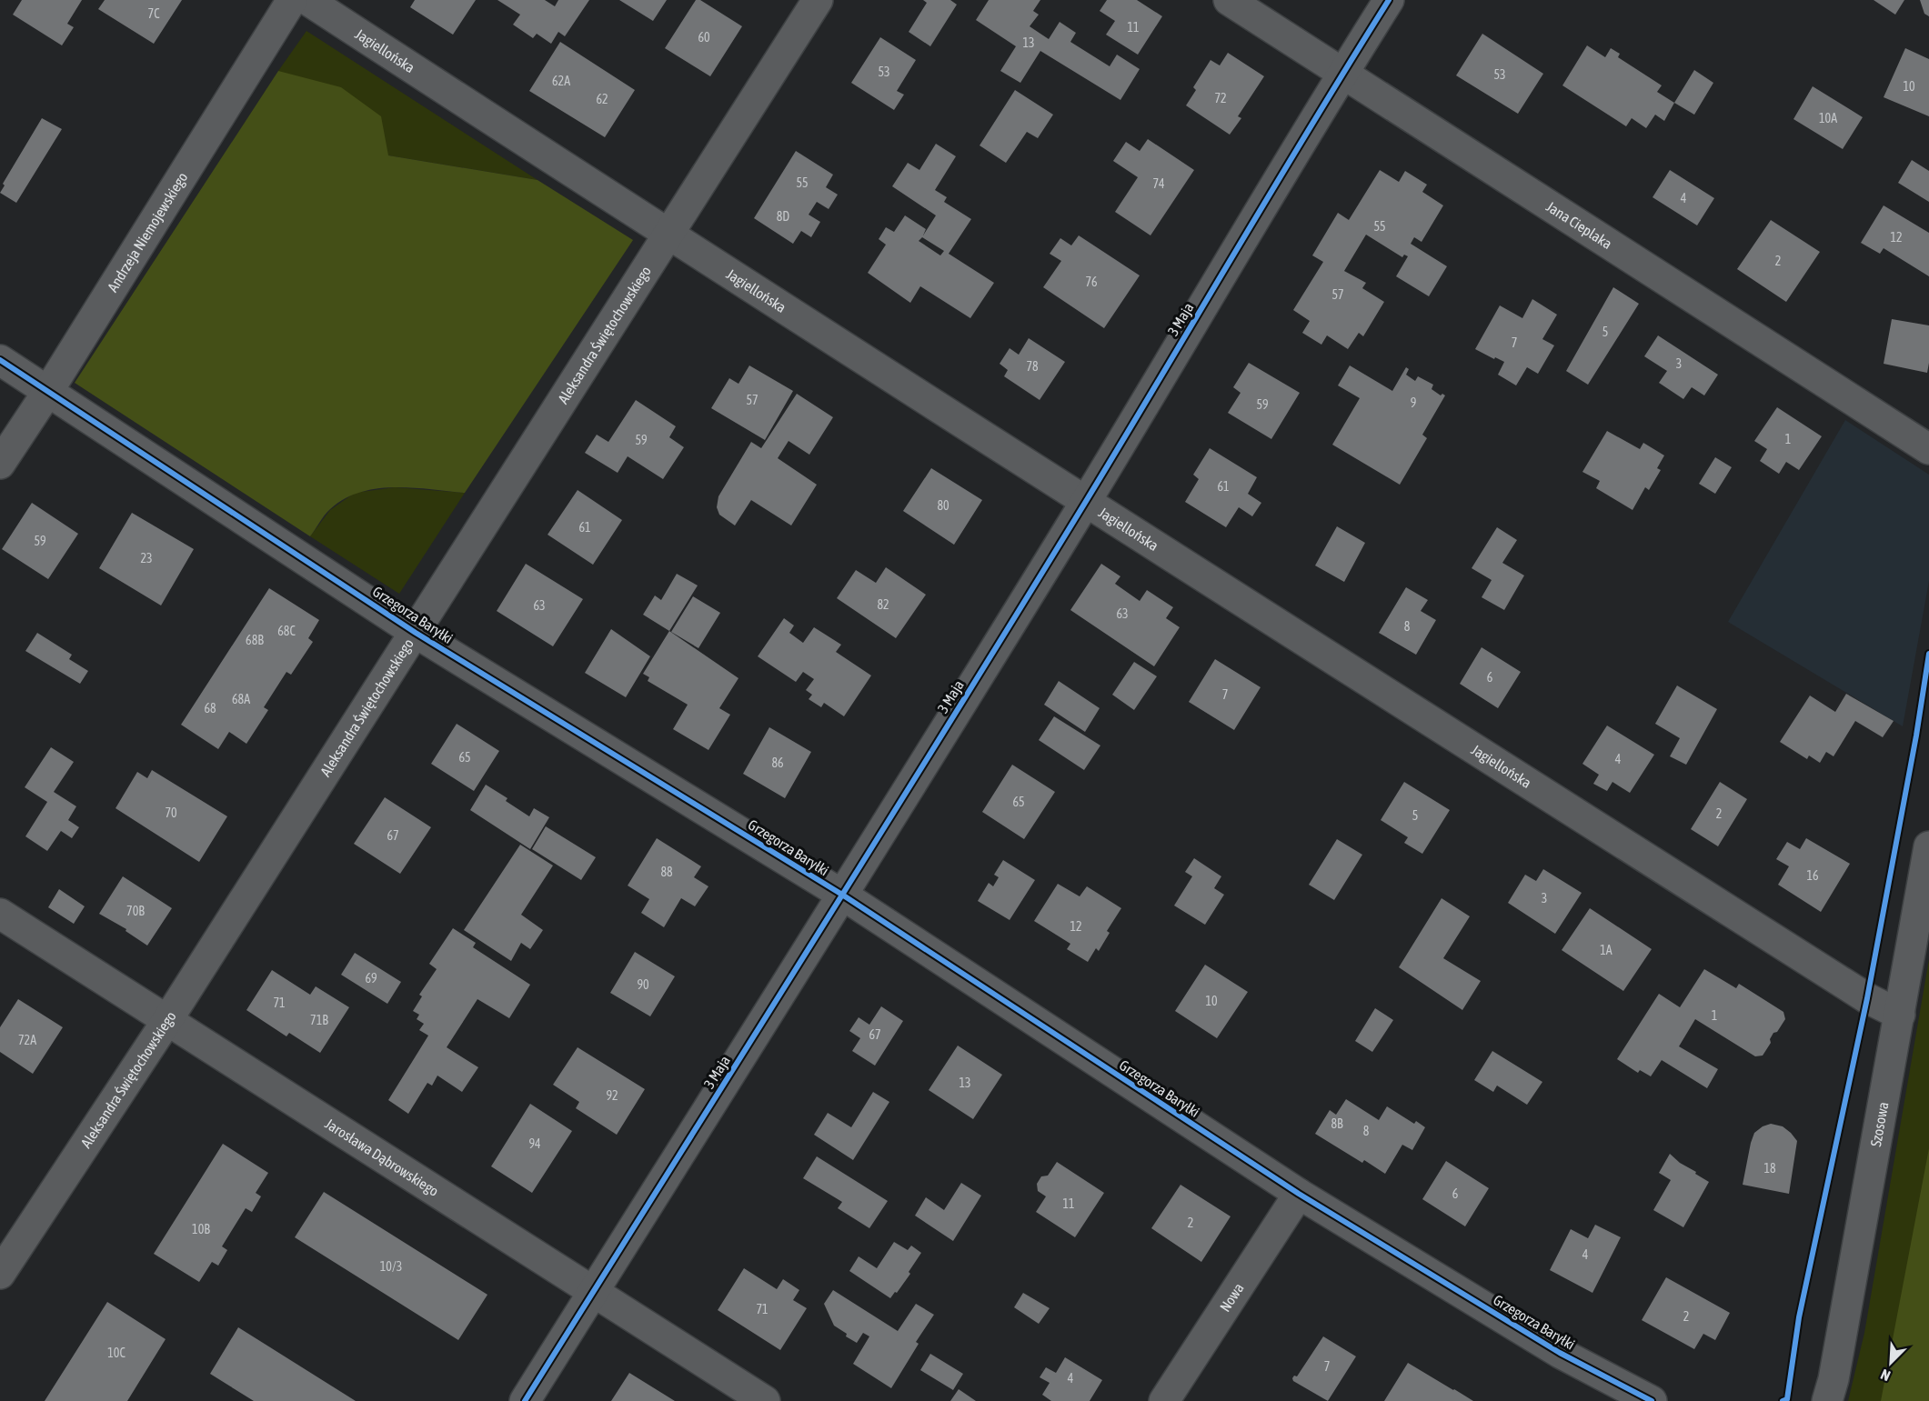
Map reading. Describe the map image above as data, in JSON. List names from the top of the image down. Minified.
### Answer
{"streets":{"street":["Jagiellońska","Jana Cieplaka","Andrzeja Niemojewskiego","3 Maja","Aleksandra Świętochowskiego","Grzegorza Baryłki","Szosowa","Jarosława Dąbrowskiego","Nowa"]},"crossings":[["Jagiellońska","3 Maja"],["Jagiellońska","Aleksandra Świętochowskiego"],["Jagiellońska","Szosowa"],["Jana Cieplaka","3 Maja"],["Andrzeja Niemojewskiego","Grzegorza Baryłki"],["3 Maja","Grzegorza Baryłki"],["3 Maja","Jarosława Dąbrowskiego"],["Aleksandra Świętochowskiego","Grzegorza Baryłki"],["Aleksandra Świętochowskiego","Jarosława Dąbrowskiego"],["Grzegorza Baryłki","Nowa"]],"house_numbers":["7C","11","60","13","53","53","62A","10","72","62","10A","55","74","4","8D","55","12","2","76","57","5","7","3","78","57","9","59","1","59","61","80","61","59","23","82","63","63","8","68C","68B","6","7","68A","68","65","4","86","65","70","2","5","67","88","16","3","70B","12","1A","69","90","10","71","1","71B","67","72A","13","92","8B","8","94","18","6","11","2","10B","4","10/3","71","2","10C","7","4"],"north":"bottom left"}
